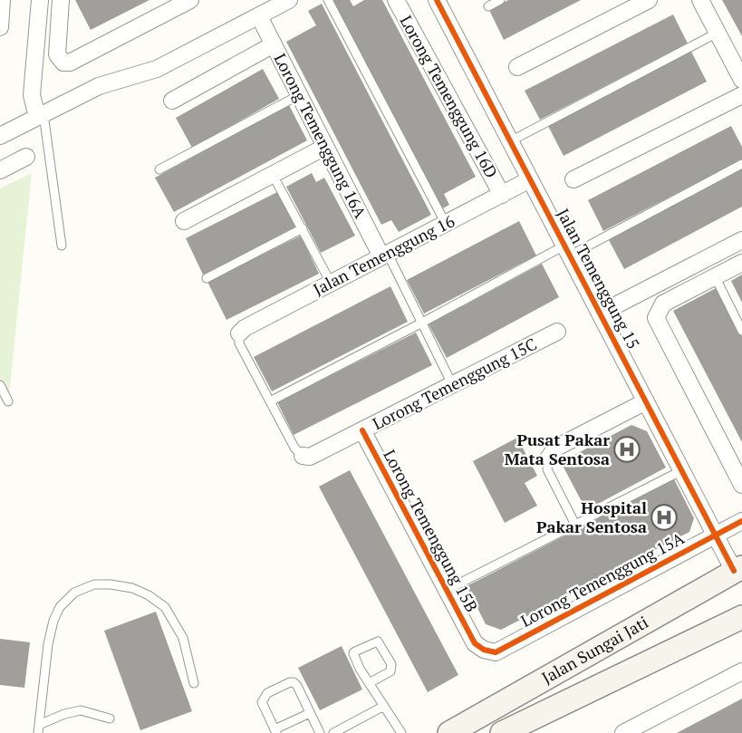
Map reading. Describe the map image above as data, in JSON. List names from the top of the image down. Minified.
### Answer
{"streets":{"main road":["Jalan Sungai Jati"],"street":["Lorong Temenggung 16D","Lorong Temenggung 16A","Jalan Temenggung 16","Jalan Temenggung 15","Lorong Temenggung 15C","Lorong Temenggung 15B","Lorong Temenggung 15A"]},"crossings":[["Lorong Temenggung 16D","Jalan Temenggung 16"],["Lorong Temenggung 16A","Jalan Temenggung 16"],["Jalan Temenggung 16","Jalan Temenggung 15"],["Jalan Temenggung 15","Lorong Temenggung 15A"],["Jalan Temenggung 15","Jalan Sungai Jati"],["Lorong Temenggung 15C","Lorong Temenggung 15B"],["Lorong Temenggung 15B","Lorong Temenggung 15A"]],"places":{"hospital":["Pusat Pakar Mata Sentosa","Hospital Pakar Sentosa"]}}
